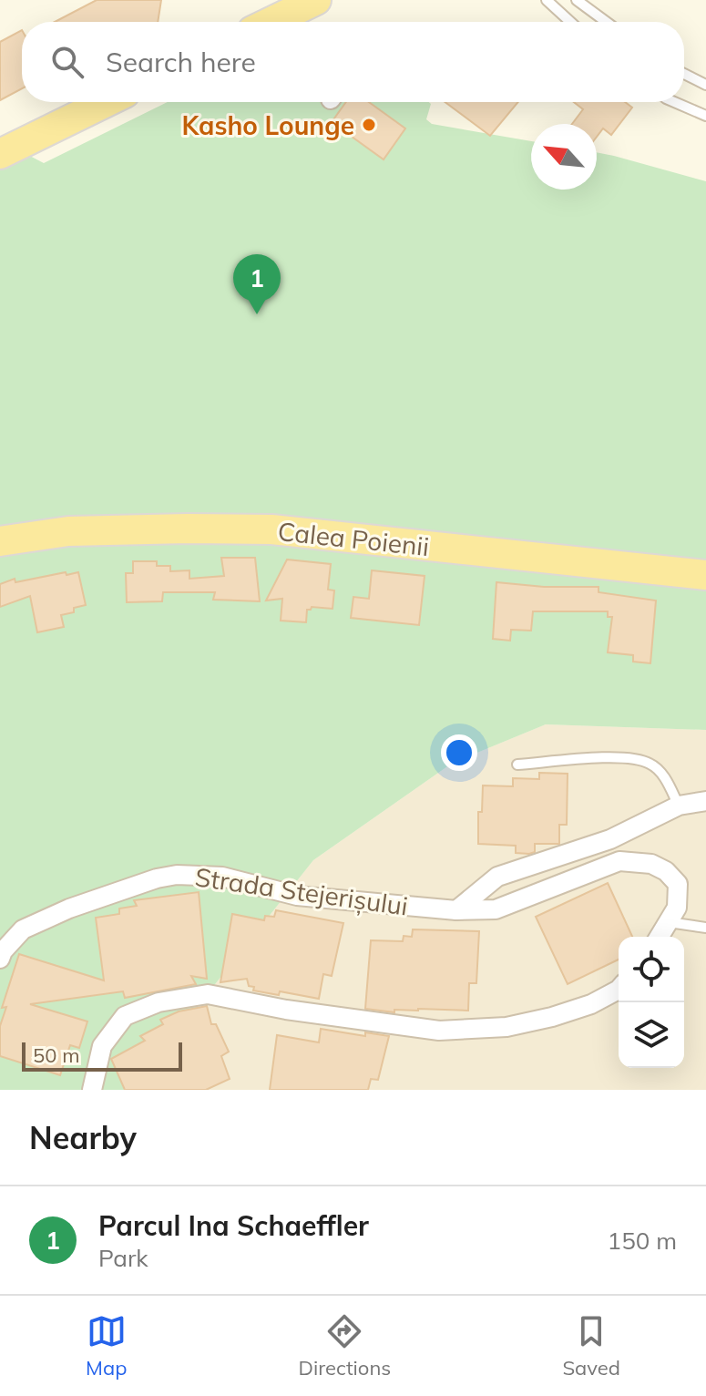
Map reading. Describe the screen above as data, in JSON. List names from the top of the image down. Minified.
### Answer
{"streets":{"main road":["Calea Poienii"],"street":["Strada Stejerișului"]},"places":["Kasho Lounge"],"scale_bar":"50 m","north":"top left","page":{"search":"Search here","pins":"1","scale":"50 m","heading":"Nearby","list":[{"mark":"1","name":"Parcul Ina Schaeffler","note":"Park","value":"150 m"}],"nav":["Map","Directions","Saved"]}}
